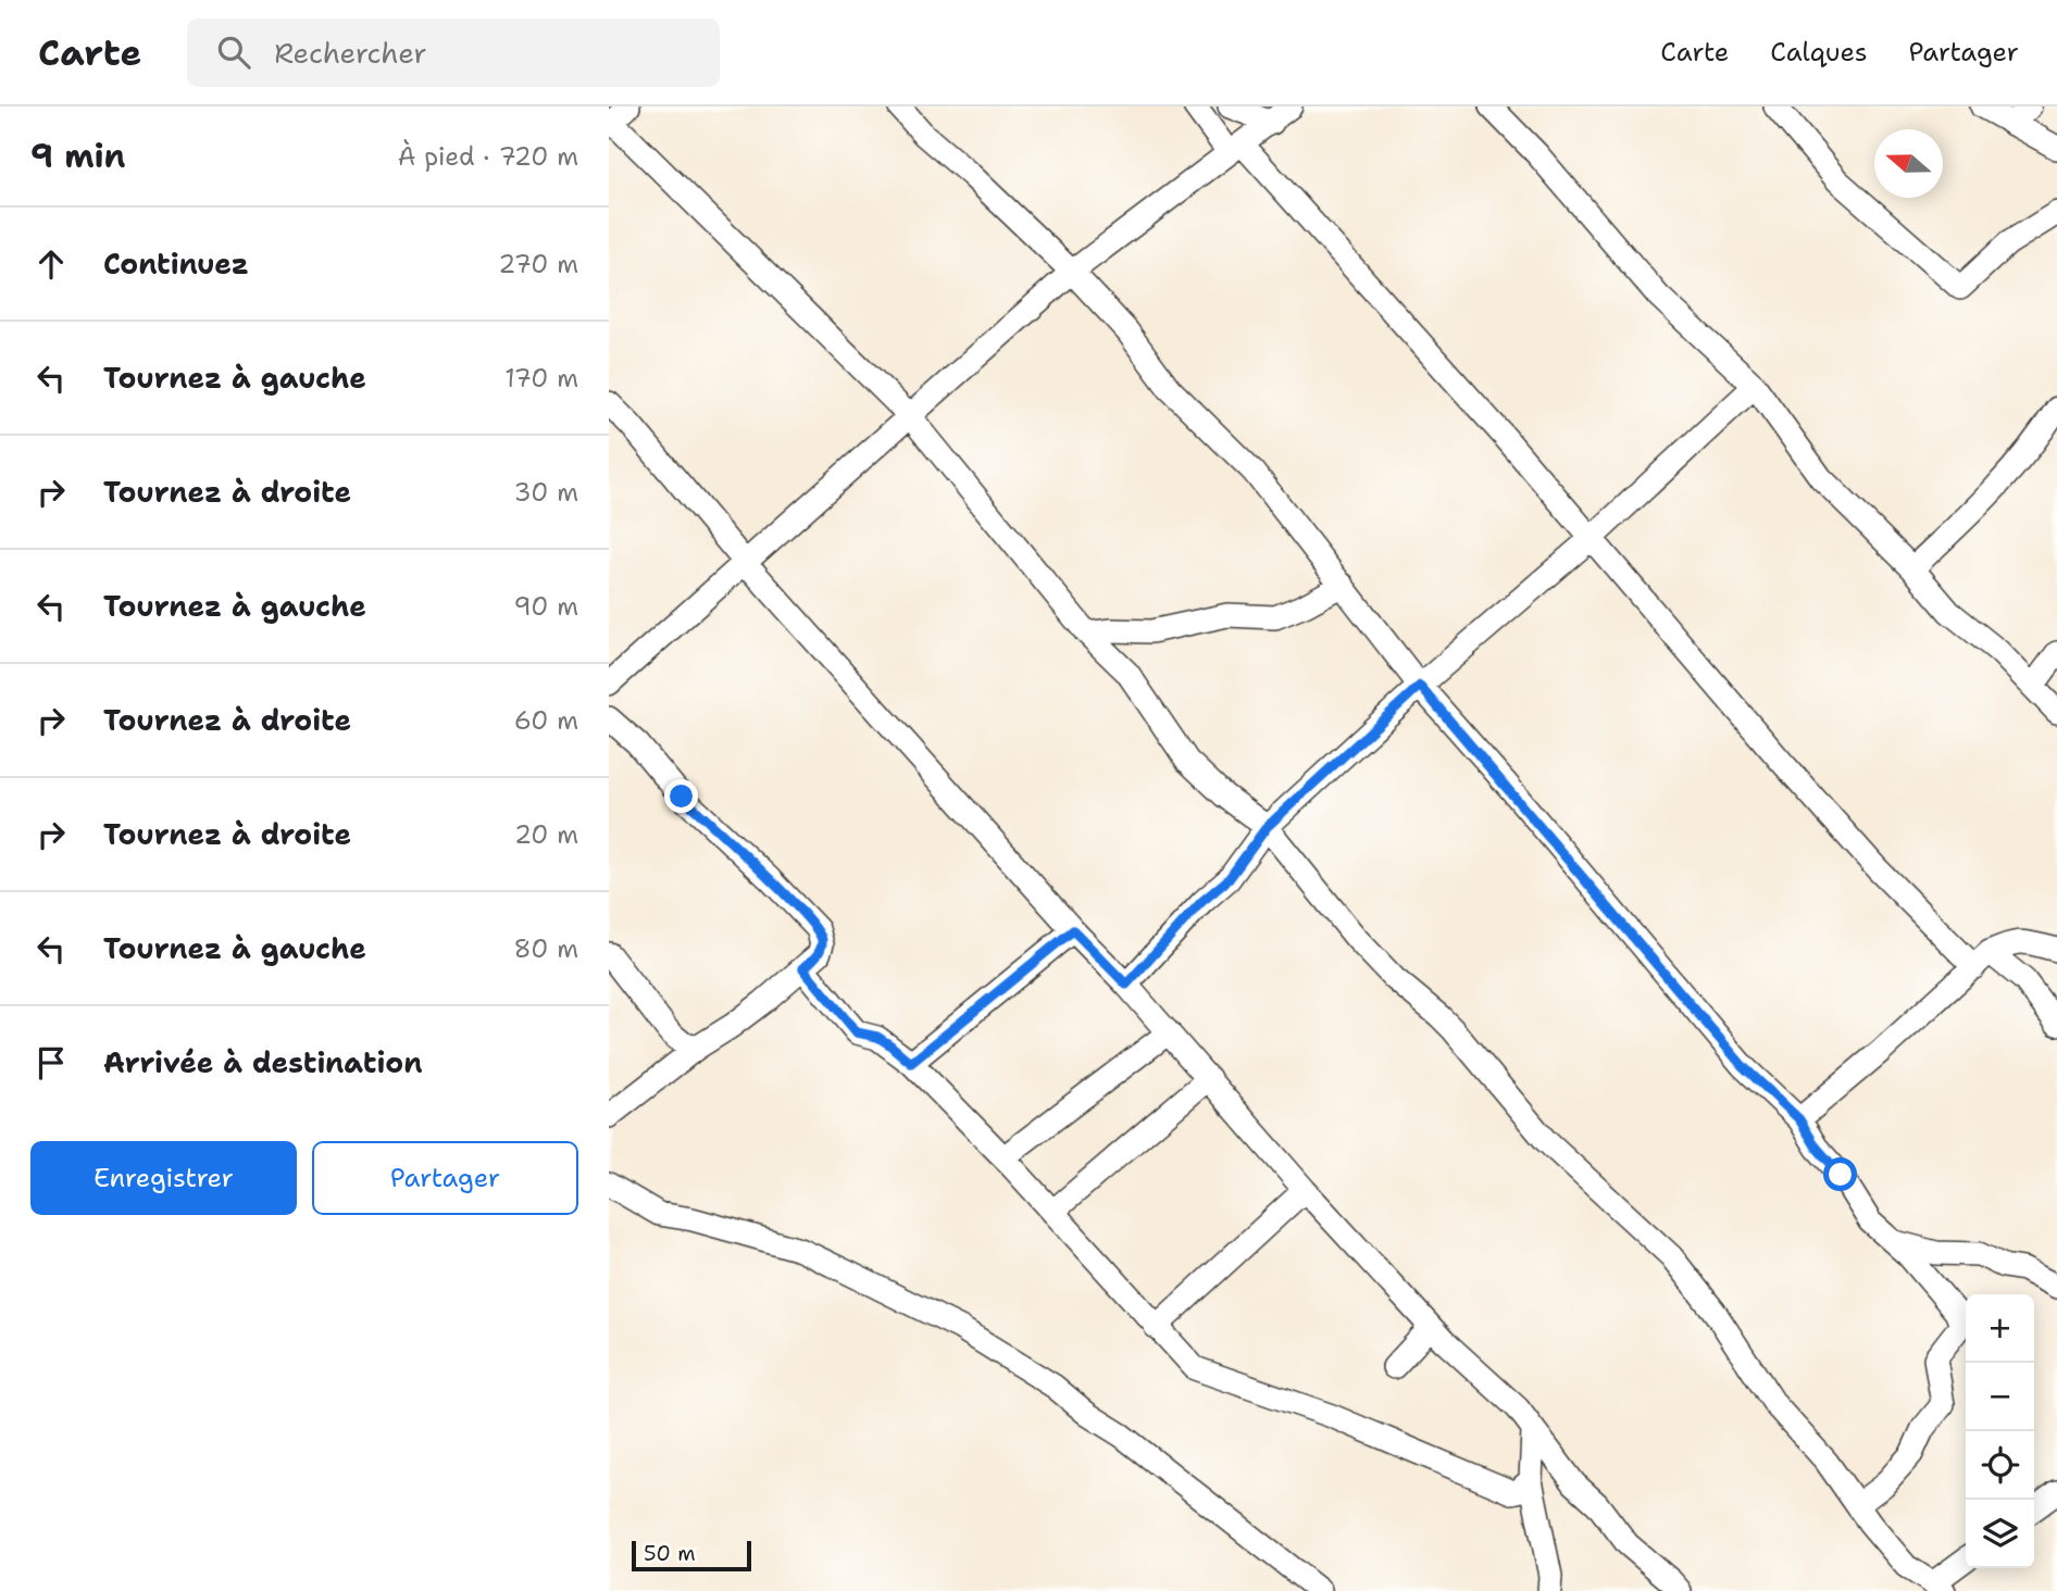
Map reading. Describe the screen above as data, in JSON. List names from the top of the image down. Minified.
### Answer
{"scale_bar":"50 m","north":"left","page":{"header":"Carte","search":"Rechercher","nav":["Carte","Calques","Partager"],"heading":["9 min","À pied · 720 m"],"list":[["Continuez","270 m"],["Tournez à gauche","170 m"],["Tournez à droite","30 m"],["Tournez à gauche","90 m"],["Tournez à droite","60 m"],["Tournez à droite","20 m"],["Tournez à gauche","80 m"],"Arrivée à destination"],"buttons":["Enregistrer","Partager"],"map_buttons":["+","−"],"scale":"50 m"}}
